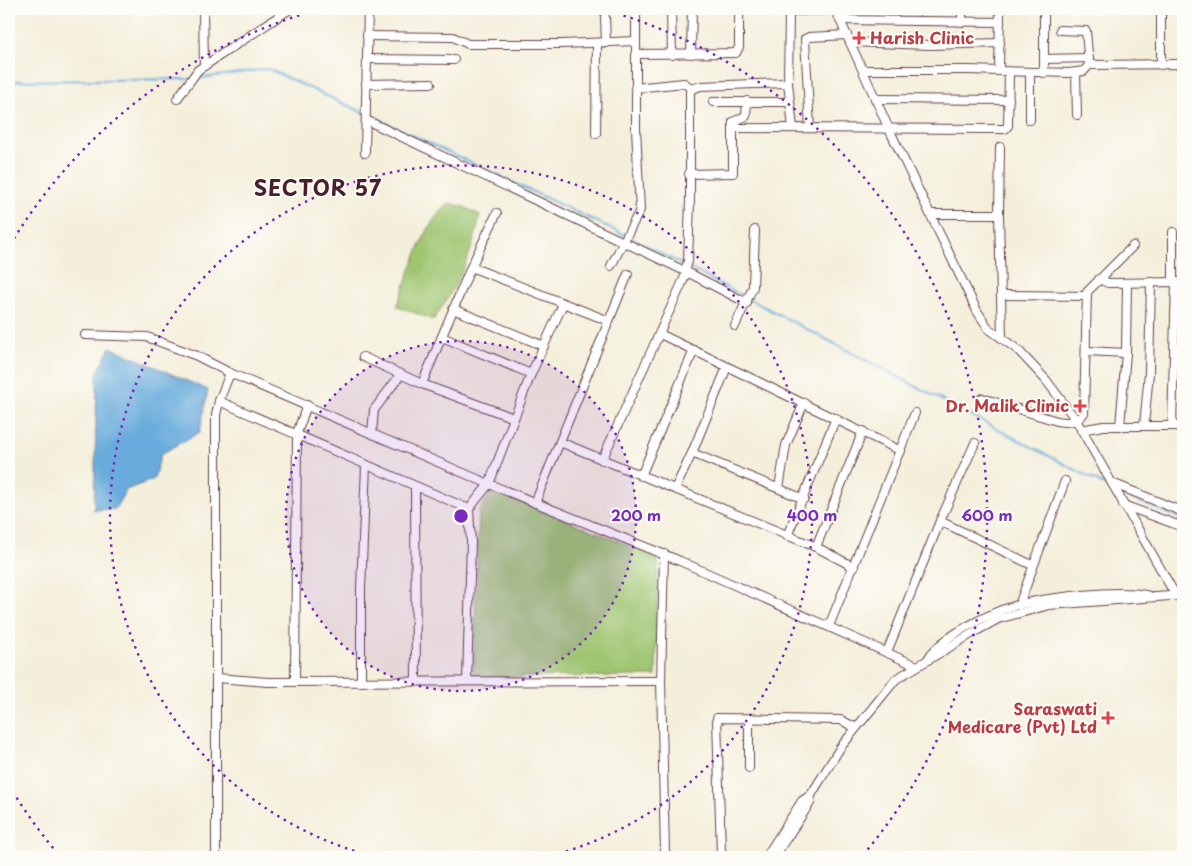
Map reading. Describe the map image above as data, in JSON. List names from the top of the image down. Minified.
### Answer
{"districts":["SECTOR 57"],"places":{"health":["Harish Clinic","Dr. Malik Clinic","Saraswati Medicare (Pvt) Ltd"]},"rings":["200 m","400 m","600 m"]}
